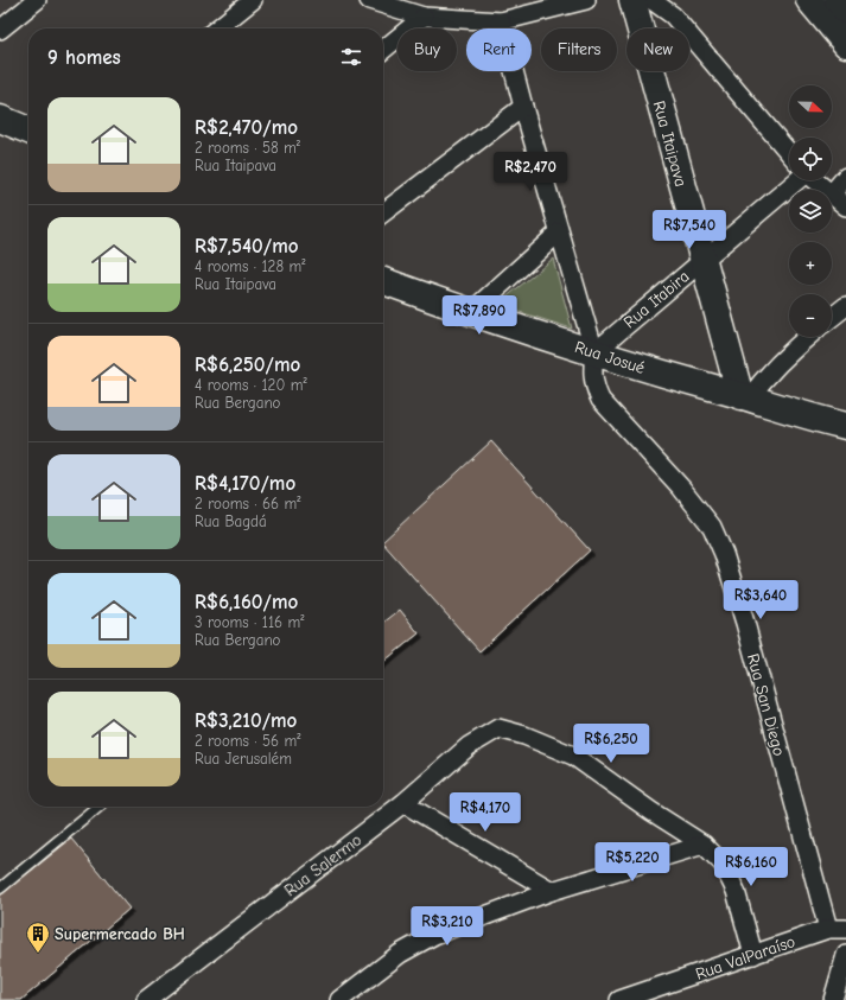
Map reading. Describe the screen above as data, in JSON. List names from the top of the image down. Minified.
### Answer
{"streets":{"street":["Rua Itaipava","Rua Itabira","Rua Josué","Rua San Diego","Rua Salermo","Rua ValParaíso"]},"crossings":[["Rua Itaipava","Rua Itabira"],["Rua Itaipava","Rua Josué"],["Rua Itabira","Rua Josué"],["Rua Itabira","Rua San Diego"],["Rua Josué","Rua San Diego"],["Rua San Diego","Rua ValParaíso"]],"places":{"building":["Supermercado BH"]},"north":"right","page":{"chip":["Buy","Rent","Filters","New"],"heading":"9 homes","map_buttons":["+","−"],"list":[{"name":"R$2,470/mo","note":"2 rooms · 58 m² · Rua Itaipava"},{"name":"R$7,540/mo","note":"4 rooms · 128 m² · Rua Itaipava"},{"name":"R$6,250/mo","note":"4 rooms · 120 m² · Rua Bergano"},{"name":"R$4,170/mo","note":"2 rooms · 66 m² · Rua Bagdá"},{"name":"R$6,160/mo","note":"3 rooms · 116 m² · Rua Bergano"},{"name":"R$3,210/mo","note":"2 rooms · 56 m² · Rua Jerusalém"}],"price":["R$2,470","R$7,540","R$7,890","R$3,640","R$6,250","R$4,170","R$5,220","R$6,160","R$3,210"]}}
